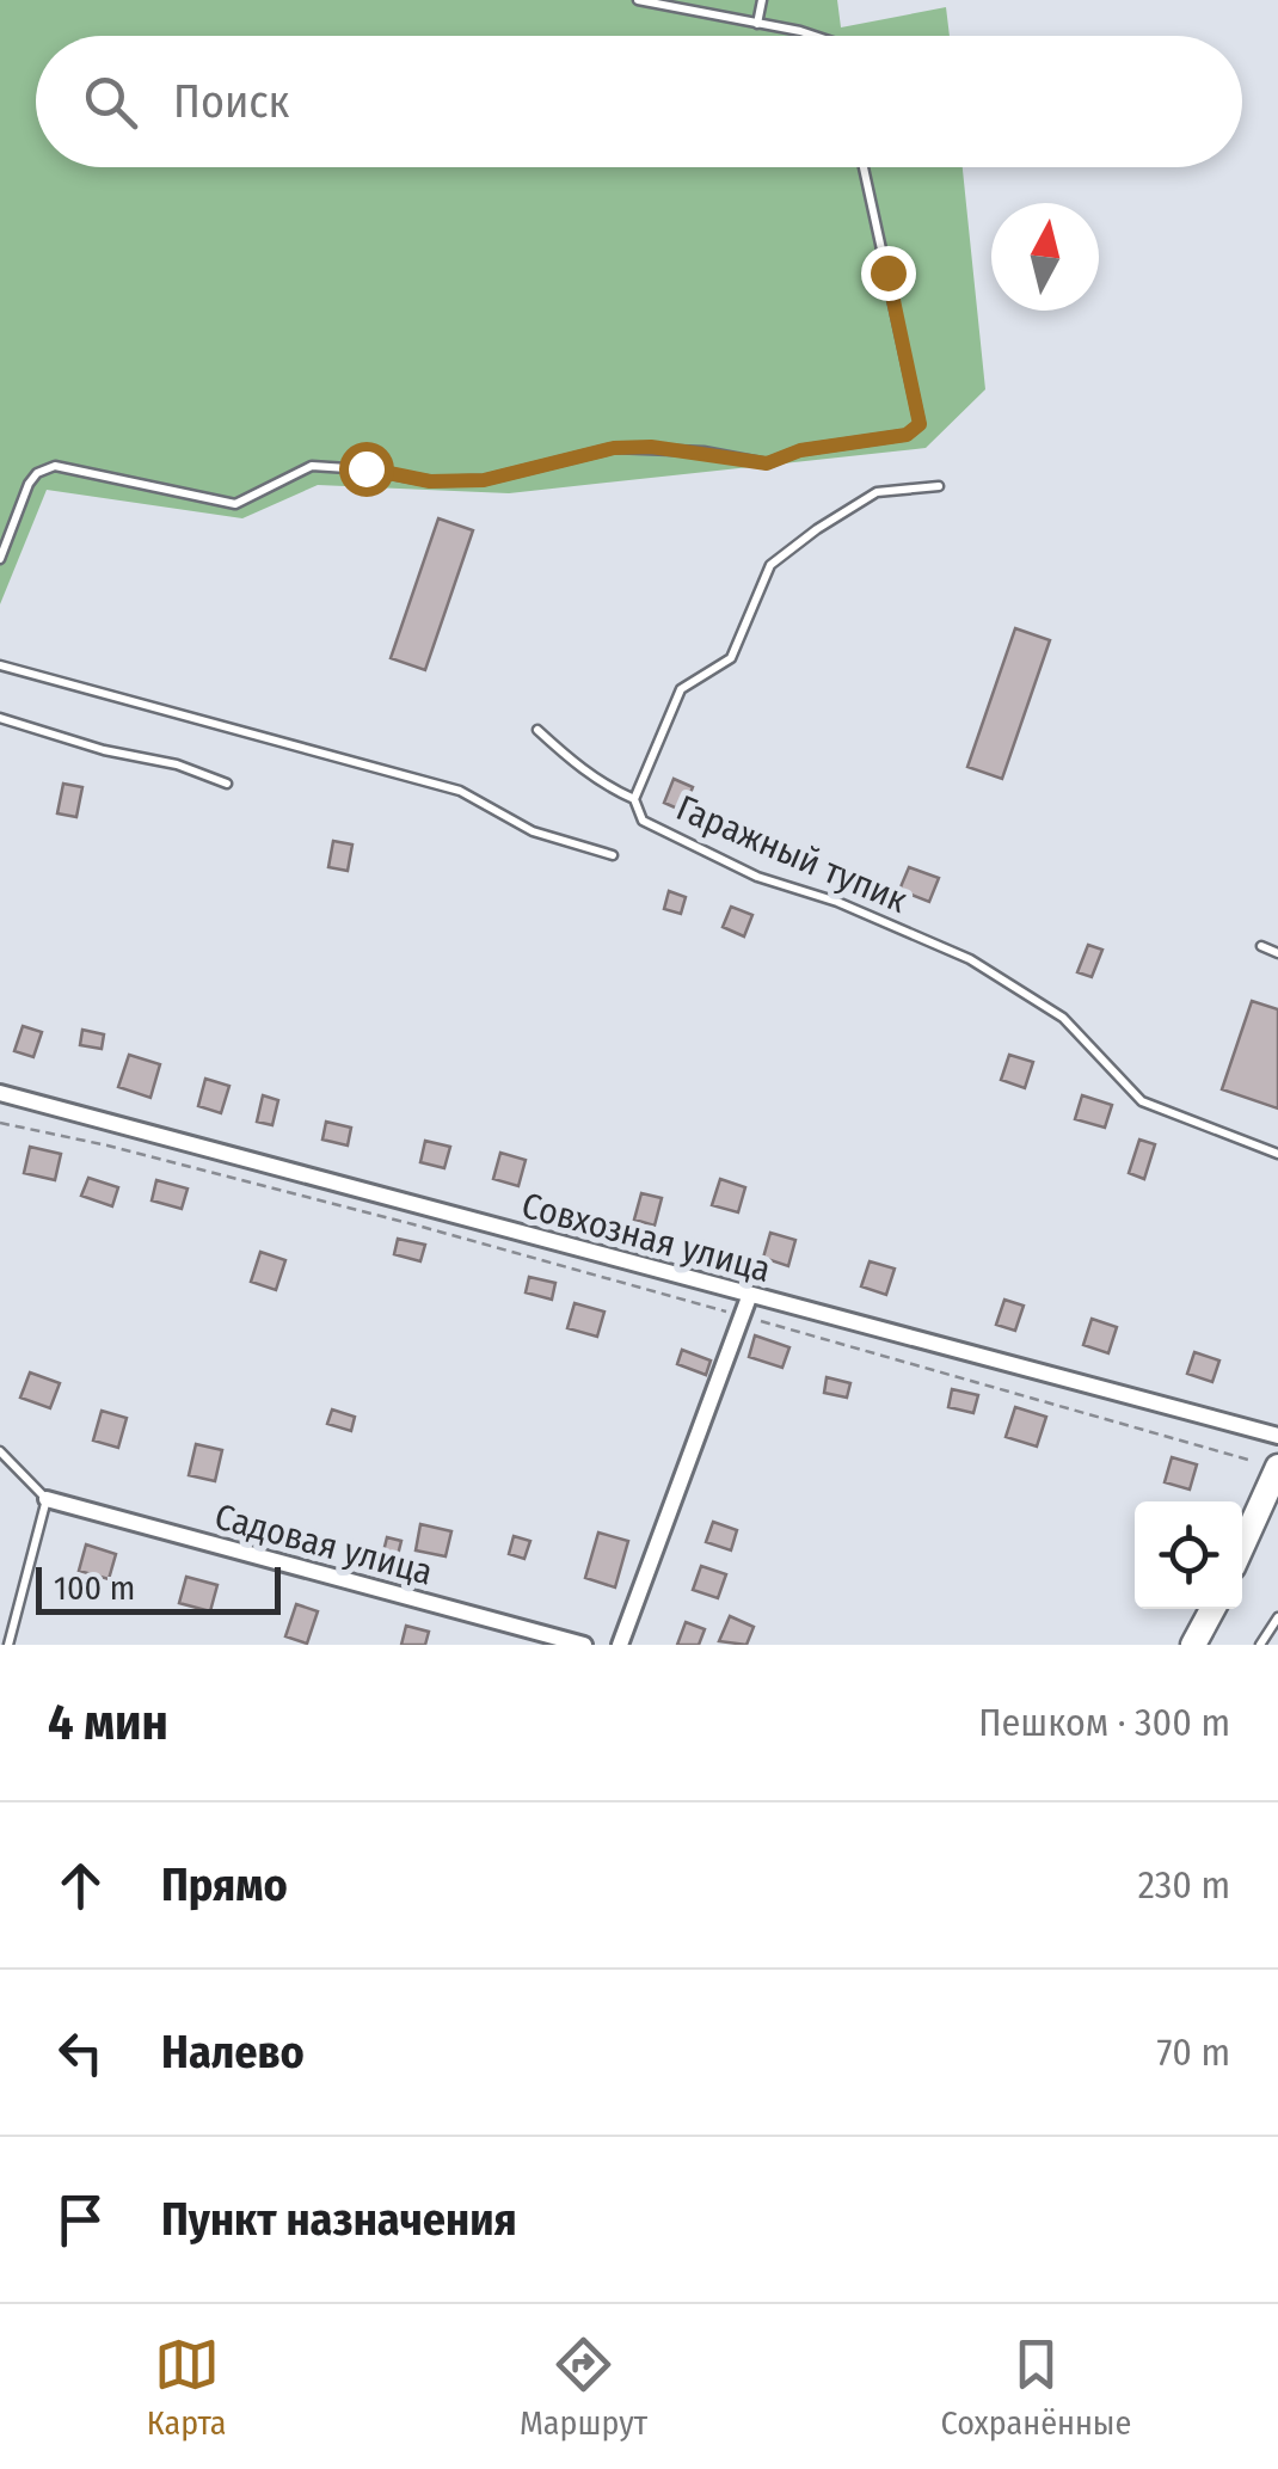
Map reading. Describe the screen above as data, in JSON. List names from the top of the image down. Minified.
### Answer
{"streets":{"street":["Совхозная улица","Садовая улица"],"lane":["Гаражный тупик"]},"scale_bar":"100 m","north":"top","page":{"search":"Поиск","scale":"100 m","heading":["4 мин","Пешком · 300 m"],"list":[["Прямо","230 m"],["Налево","70 m"],"Пункт назначения"],"nav":["Карта","Маршрут","Сохранённые"]}}
